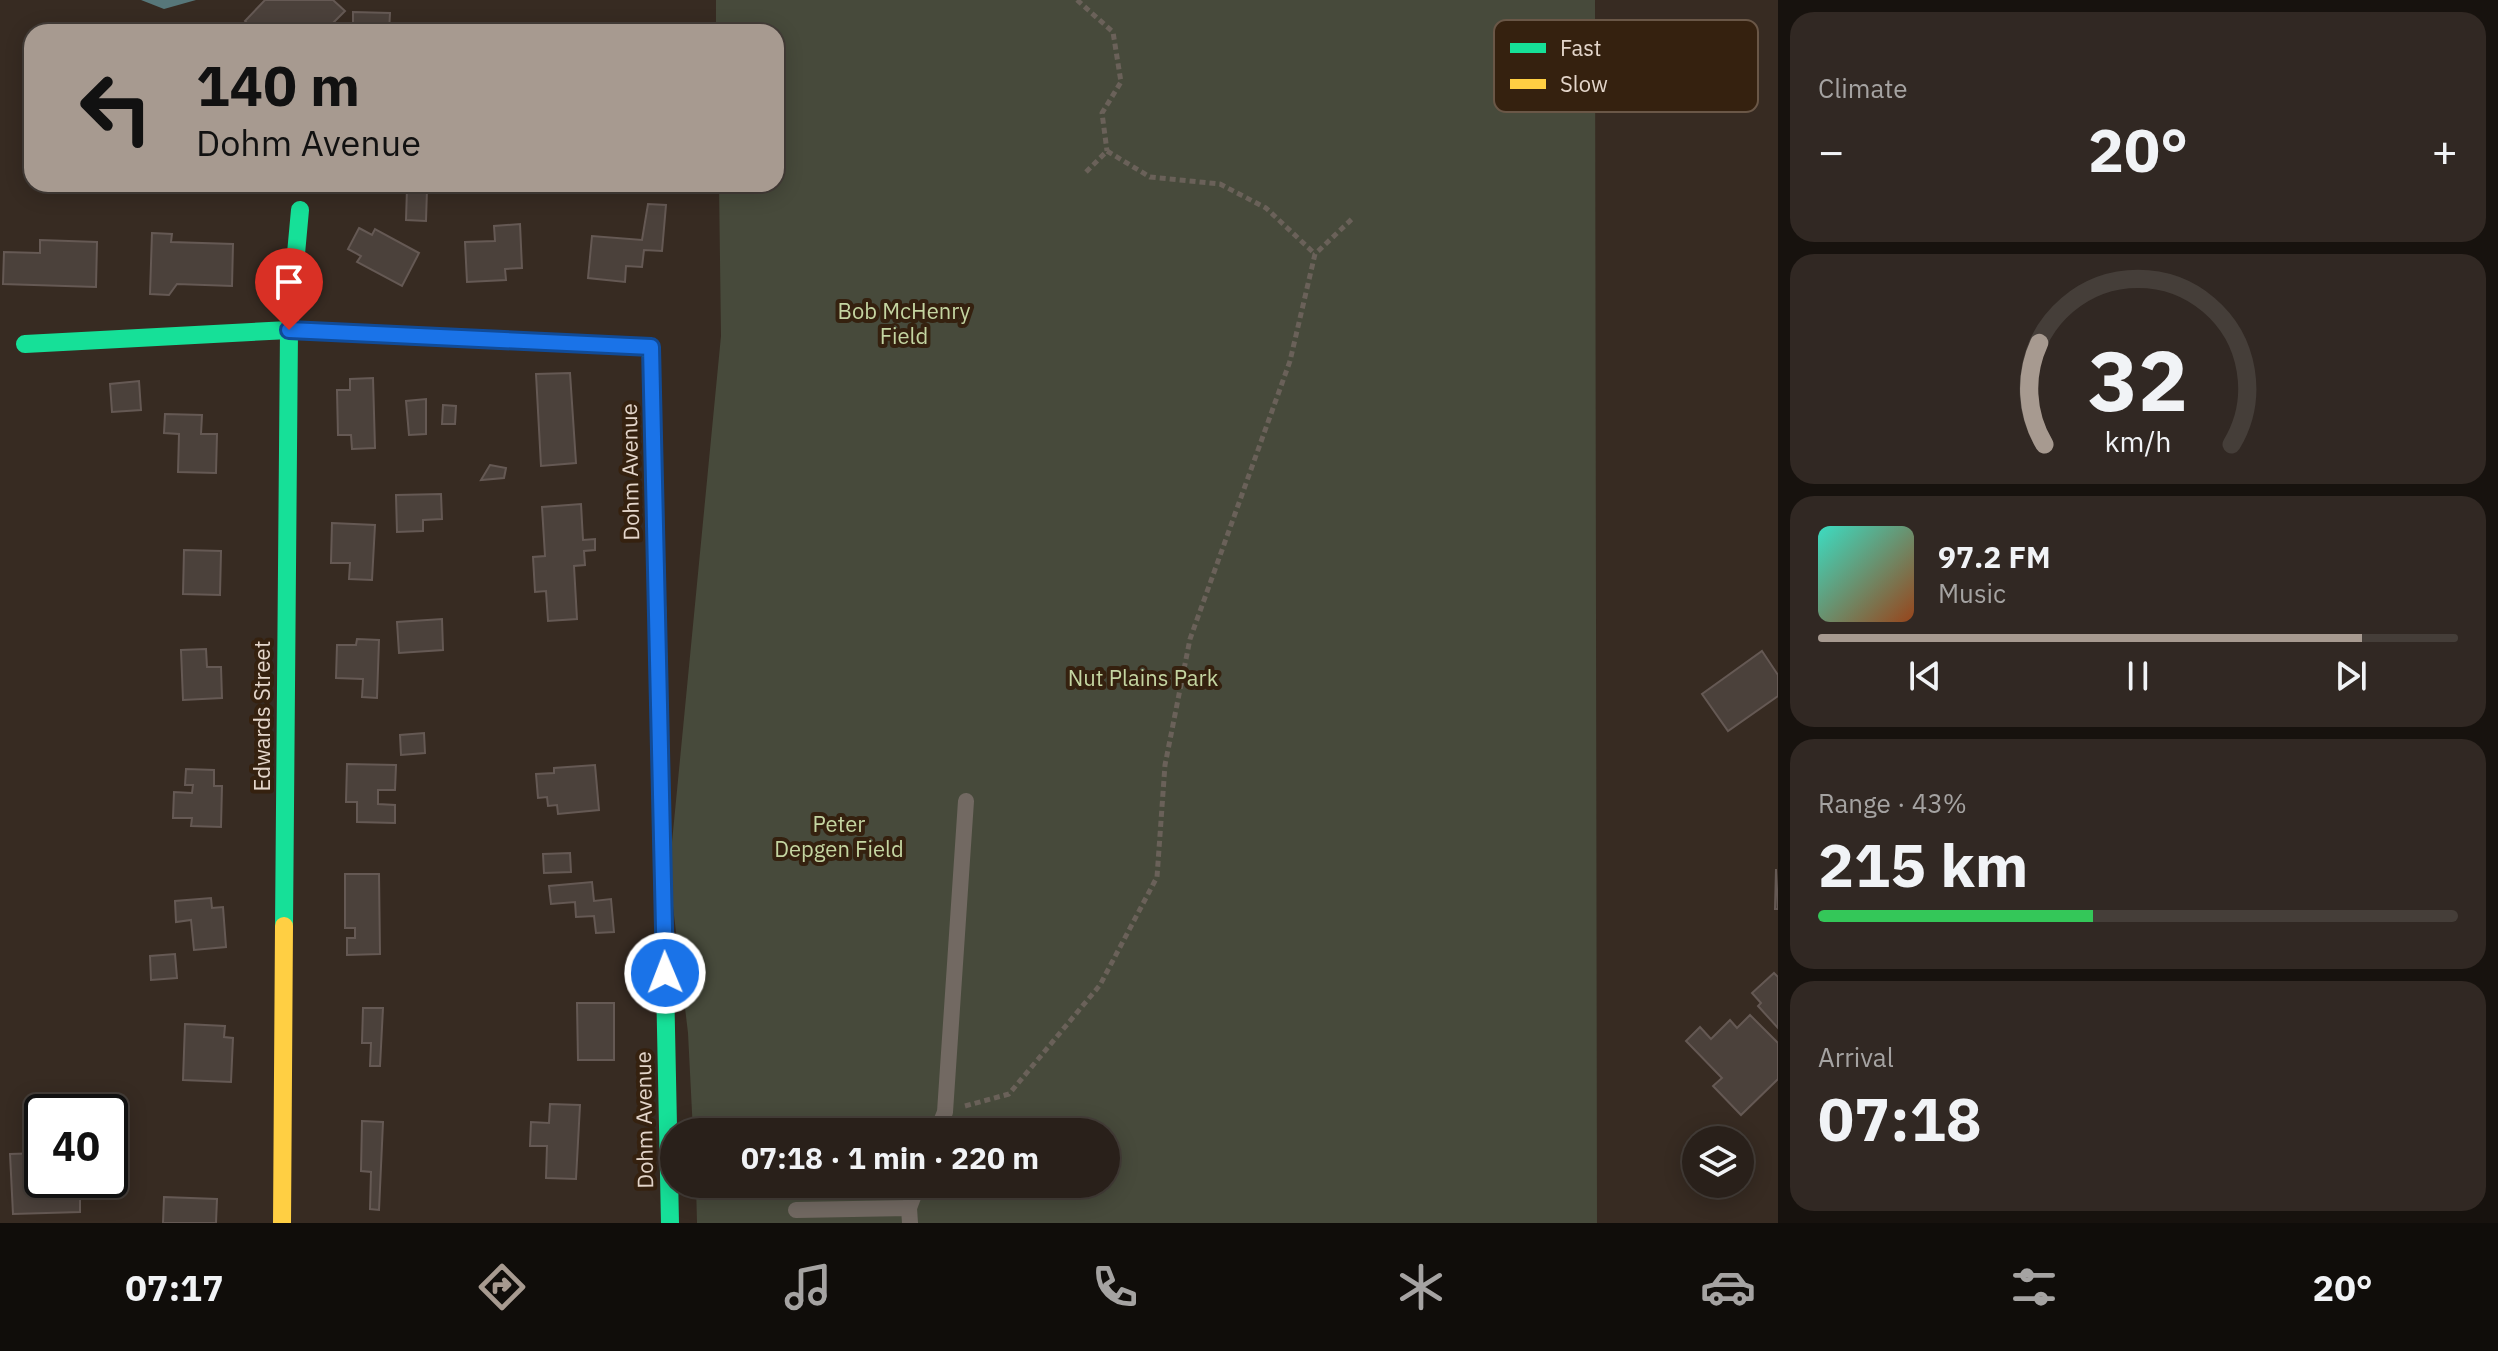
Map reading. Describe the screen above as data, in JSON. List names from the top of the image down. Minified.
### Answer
{"streets":{"street":["Dohm Avenue","Edwards Street"]},"crossings":[["Dohm Avenue","Edwards Street"]],"parks":["Bob McHenry Field","Nut Plains Park","Peter Depgen Field"],"legend":["Fast","Slow"],"page":{"tile":["Climate",["Range · 43%","215 km"],["Arrival","07:18"]],"turn":["140 m","Dohm Avenue"],"heat":["−","20°","+"],"song":["97.2 FM","Music"],"limit":"40","trip":"07:18 · 1 min · 220 m","tabs":["07:17","20°"],"gauge":["32","km/h"]}}
